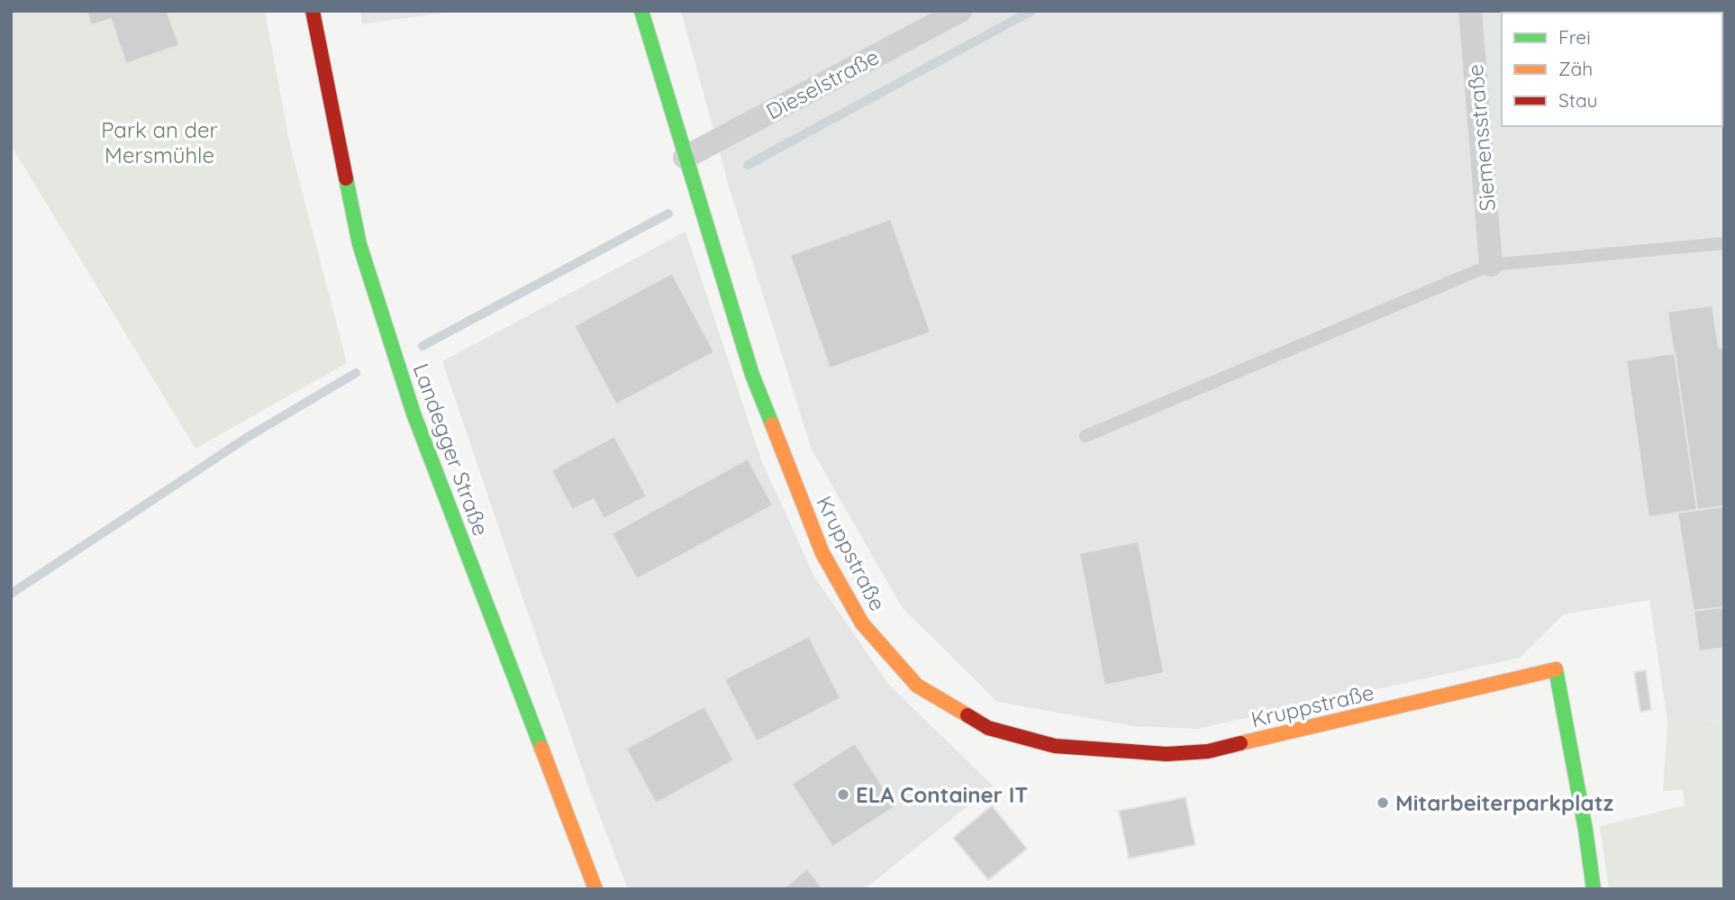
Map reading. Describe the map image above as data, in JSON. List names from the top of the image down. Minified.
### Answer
{"streets":{"street":["Dieselstraße","Siemensstraße","Landegger Straße","Kruppstraße"]},"crossings":[["Dieselstraße","Kruppstraße"]],"parks":["Park an der Mersmühle"],"places":["ELA Container IT","Mitarbeiterparkplatz"],"legend":["Frei","Zäh","Stau"]}
